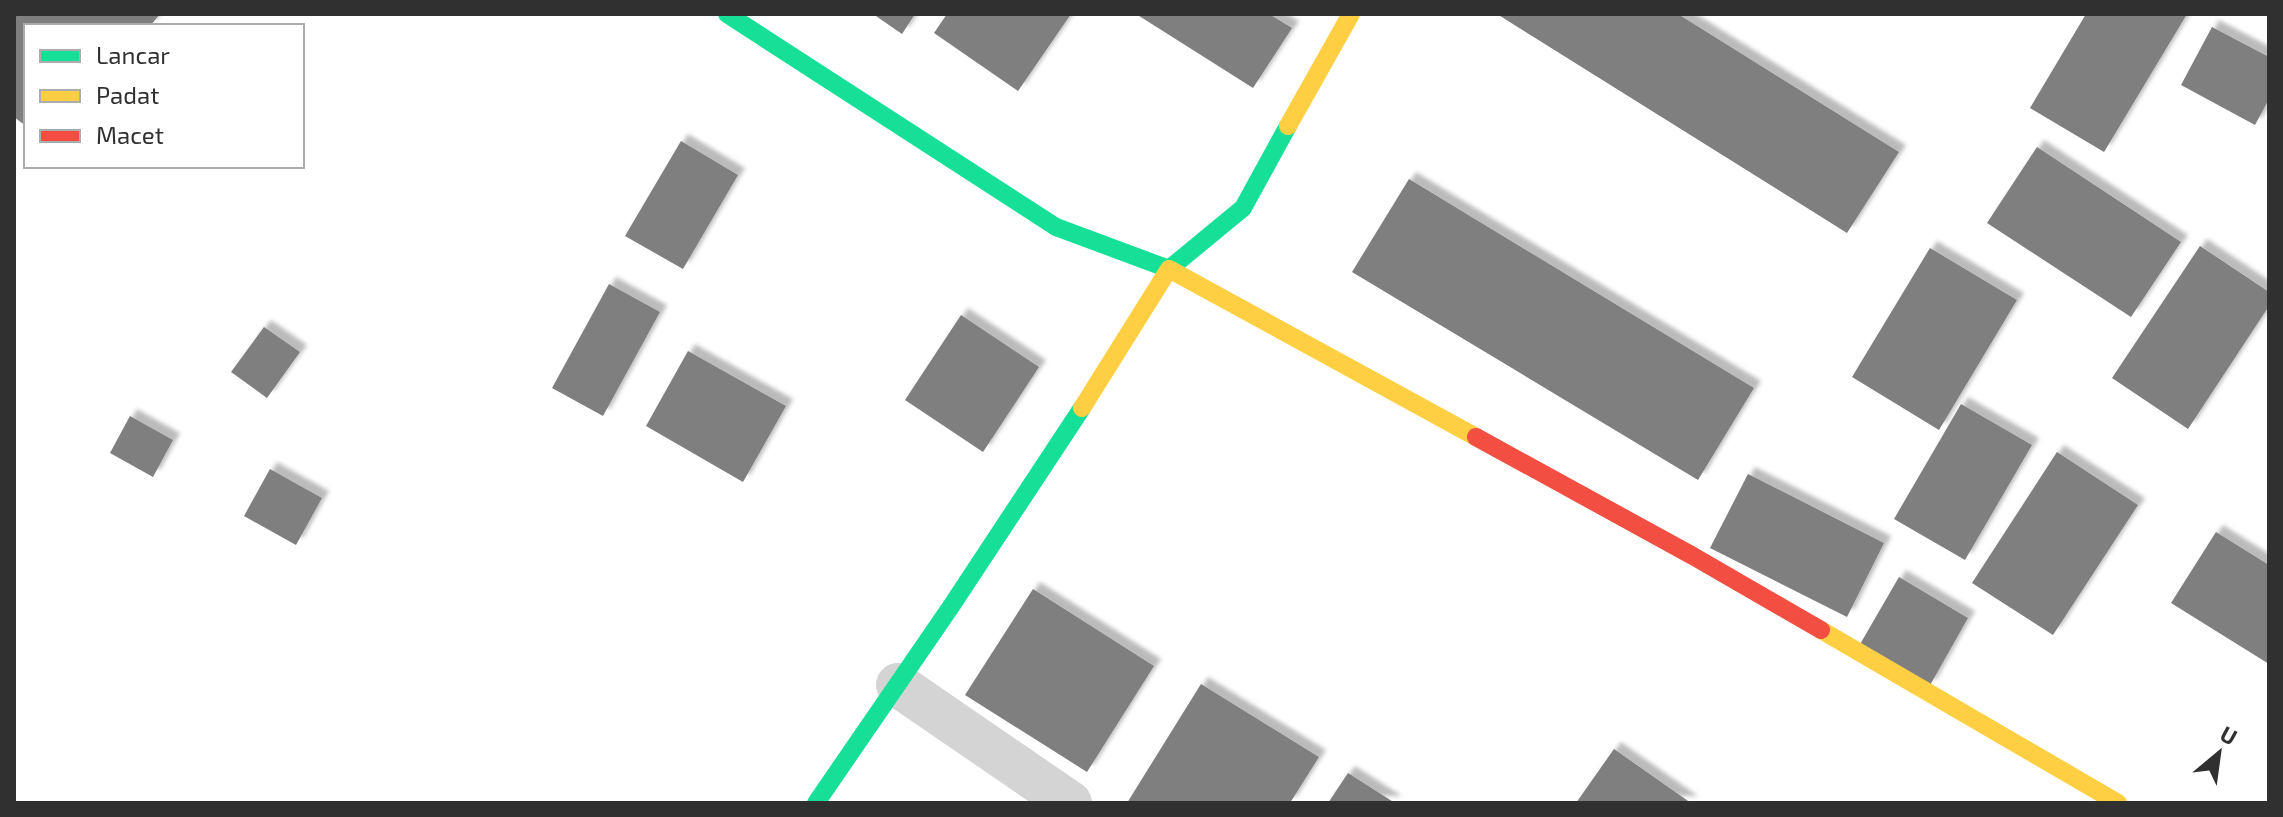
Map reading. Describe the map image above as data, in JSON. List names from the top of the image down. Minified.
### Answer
{"legend":["Lancar","Padat","Macet"],"north":"top right"}
